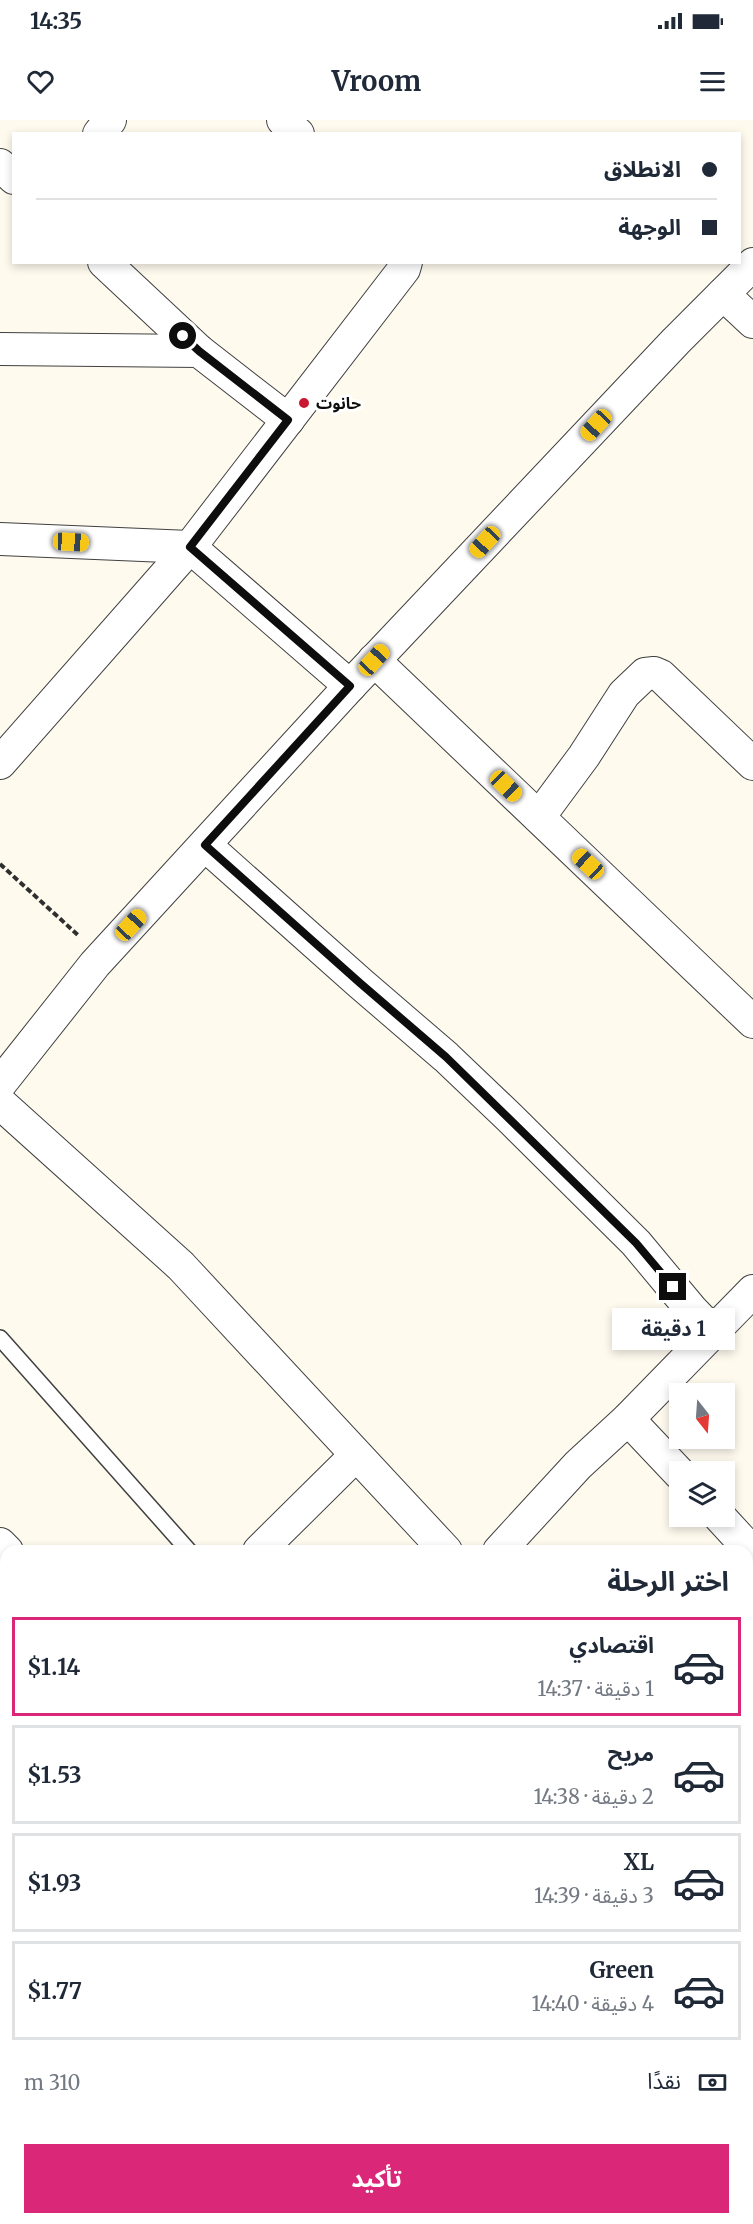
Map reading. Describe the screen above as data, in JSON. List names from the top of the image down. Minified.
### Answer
{"places":["حانوت"],"north":"bottom","page":{"status":"14:35","header":"Vroom","banner":["الانطلاق","الوجهة"],"bubble":"1 دقيقة","heading":"اختر الرحلة","list":[{"name":"اقتصادي","note":"1 دقيقة · 14:37","value":"$1.14"},{"name":"مريح","note":"2 دقيقة · 14:38","value":"$1.53"},{"name":"XL","note":"3 دقيقة · 14:39","value":"$1.93"},{"name":"Green","note":"4 دقيقة · 14:40","value":"$1.77"}],"pay":["نقدًا","310 m"],"buttons":"تأكيد"}}
